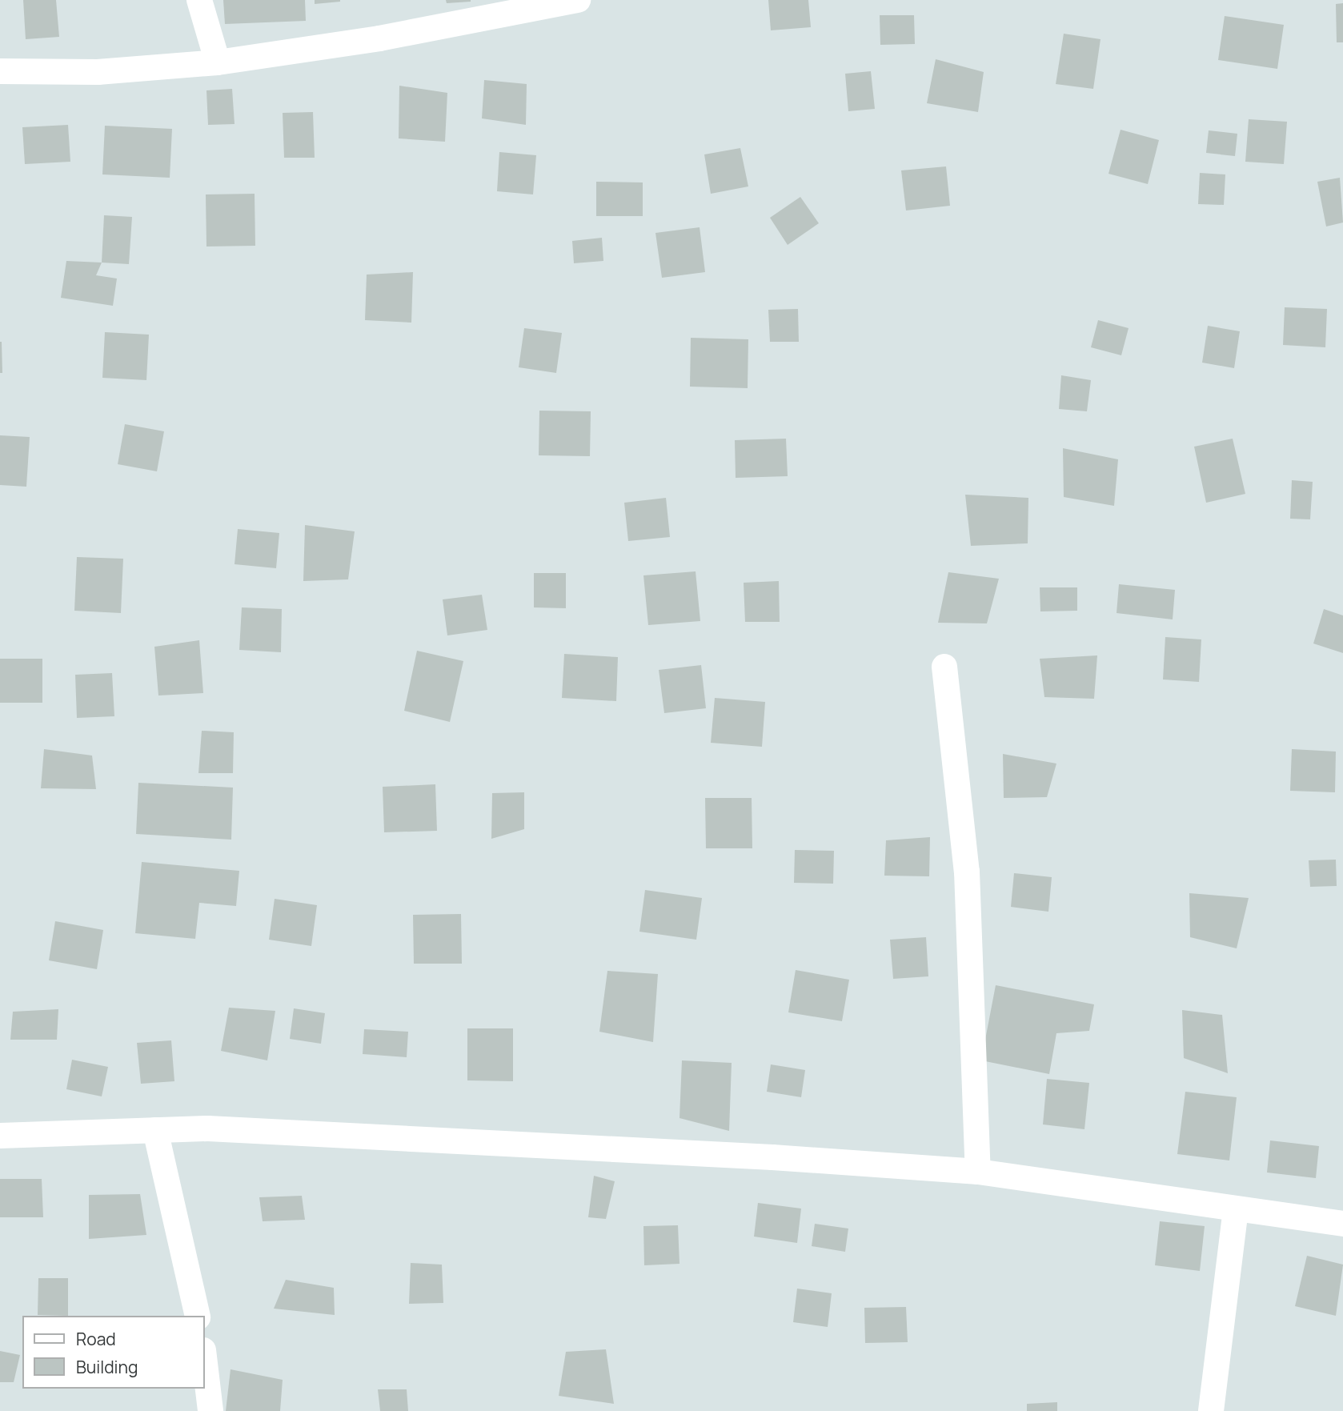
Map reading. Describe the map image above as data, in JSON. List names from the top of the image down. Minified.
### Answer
{"legend":["Road","Building"]}
